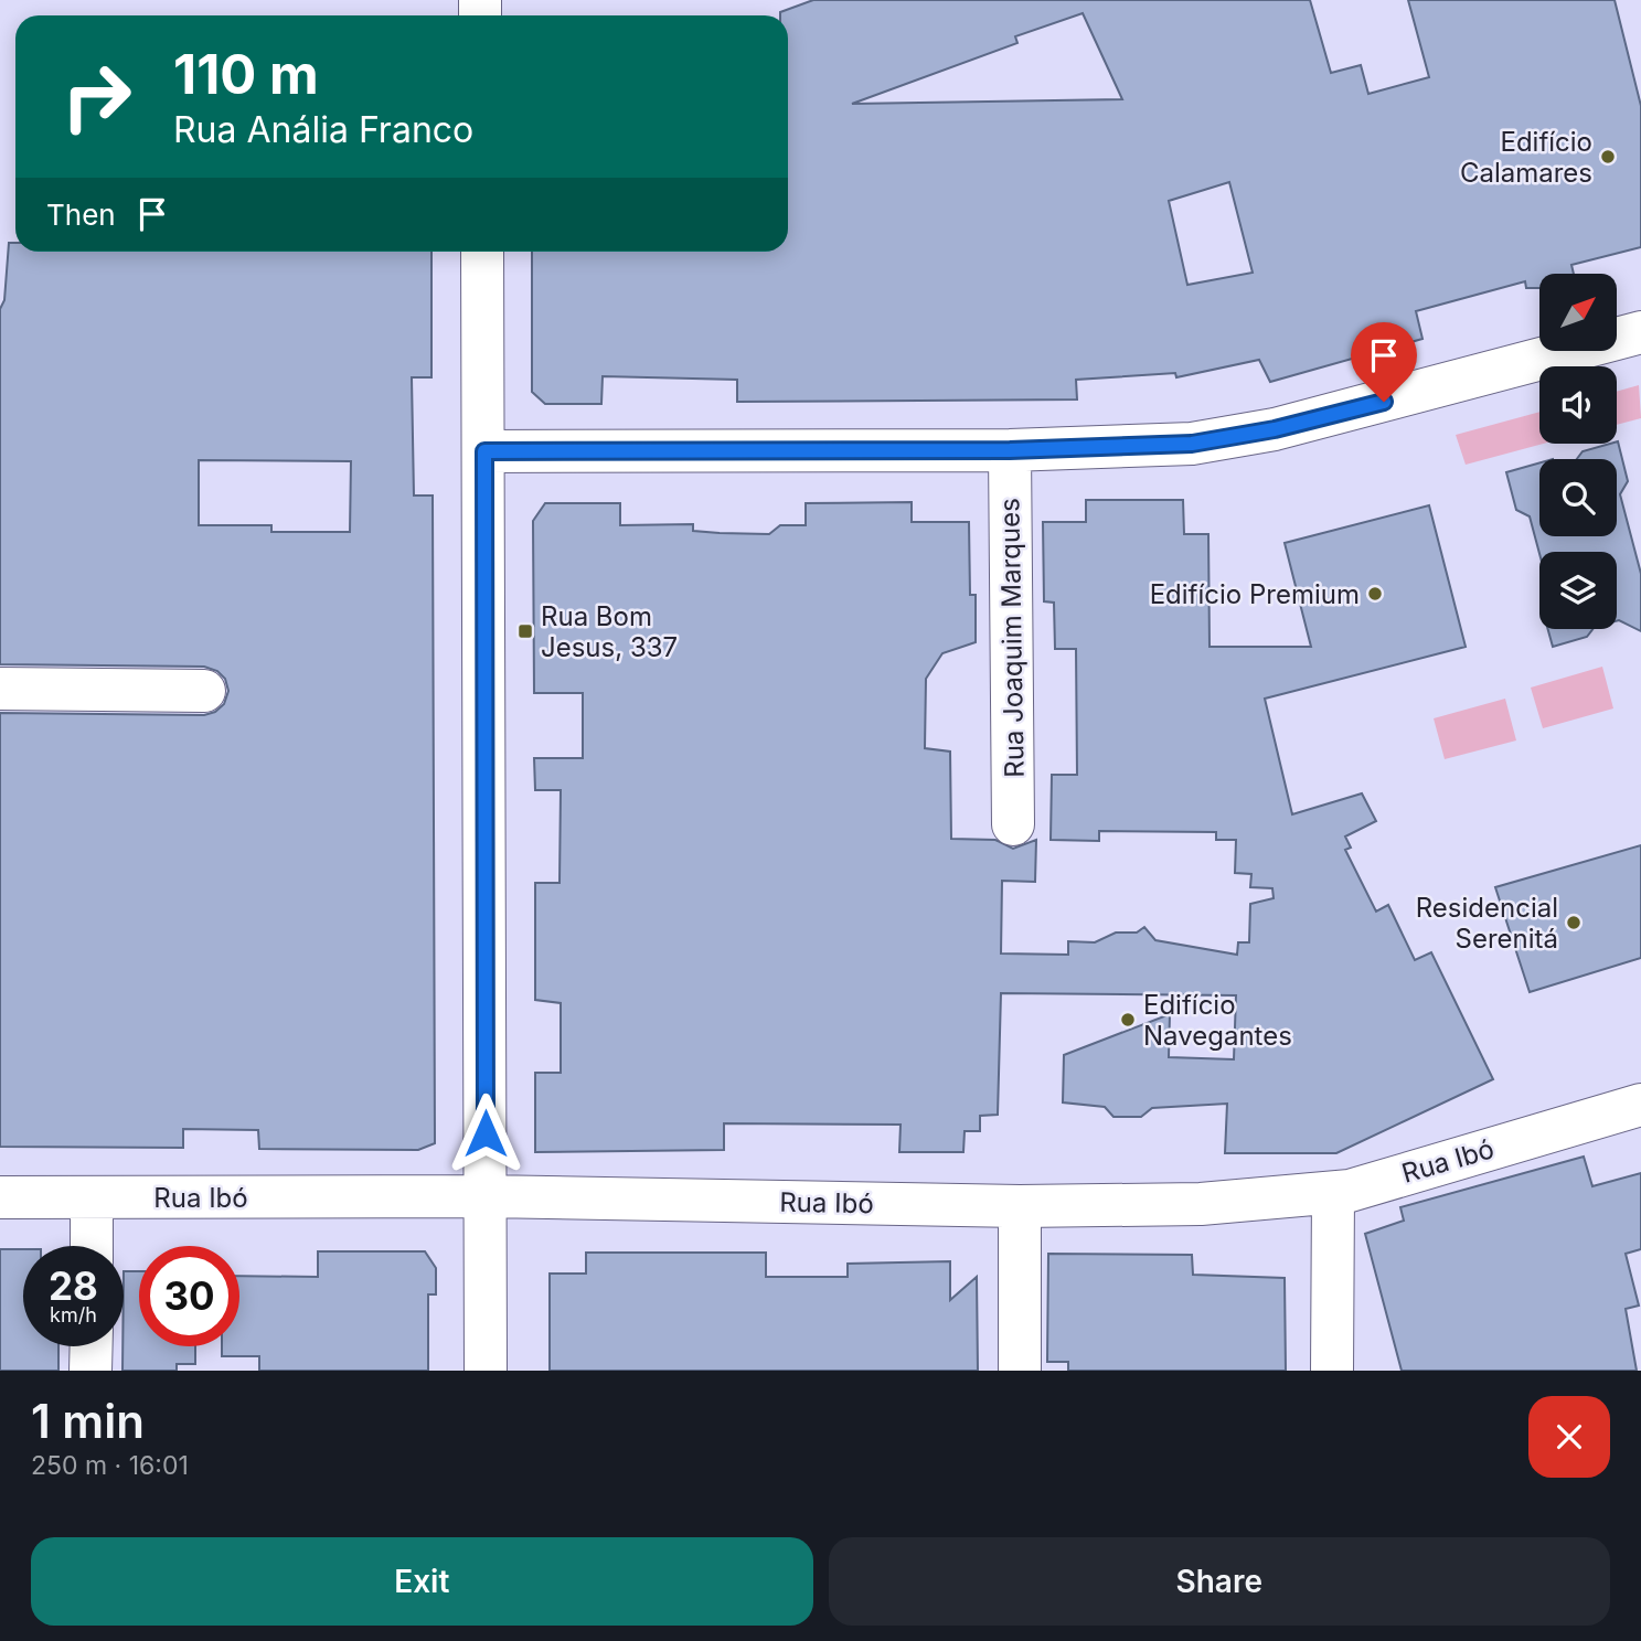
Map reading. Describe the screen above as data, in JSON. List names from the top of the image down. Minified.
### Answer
{"streets":{"street":["Rua Joaquim Marques","Rua Ibó"]},"places":{"other":["Edifício Calamares","Edifício Premium","Residencial Serenitá","Edifício Navegantes"],"transit":["Rua Bom Jesus, 337"]},"north":"top right","page":{"turn":["110 m","Rua Anália Franco"],"then":"Then","speed":"28 km/h","limit":"30","heading":["1 min","250 m · 16:01"],"buttons":["Exit","Share"]}}
